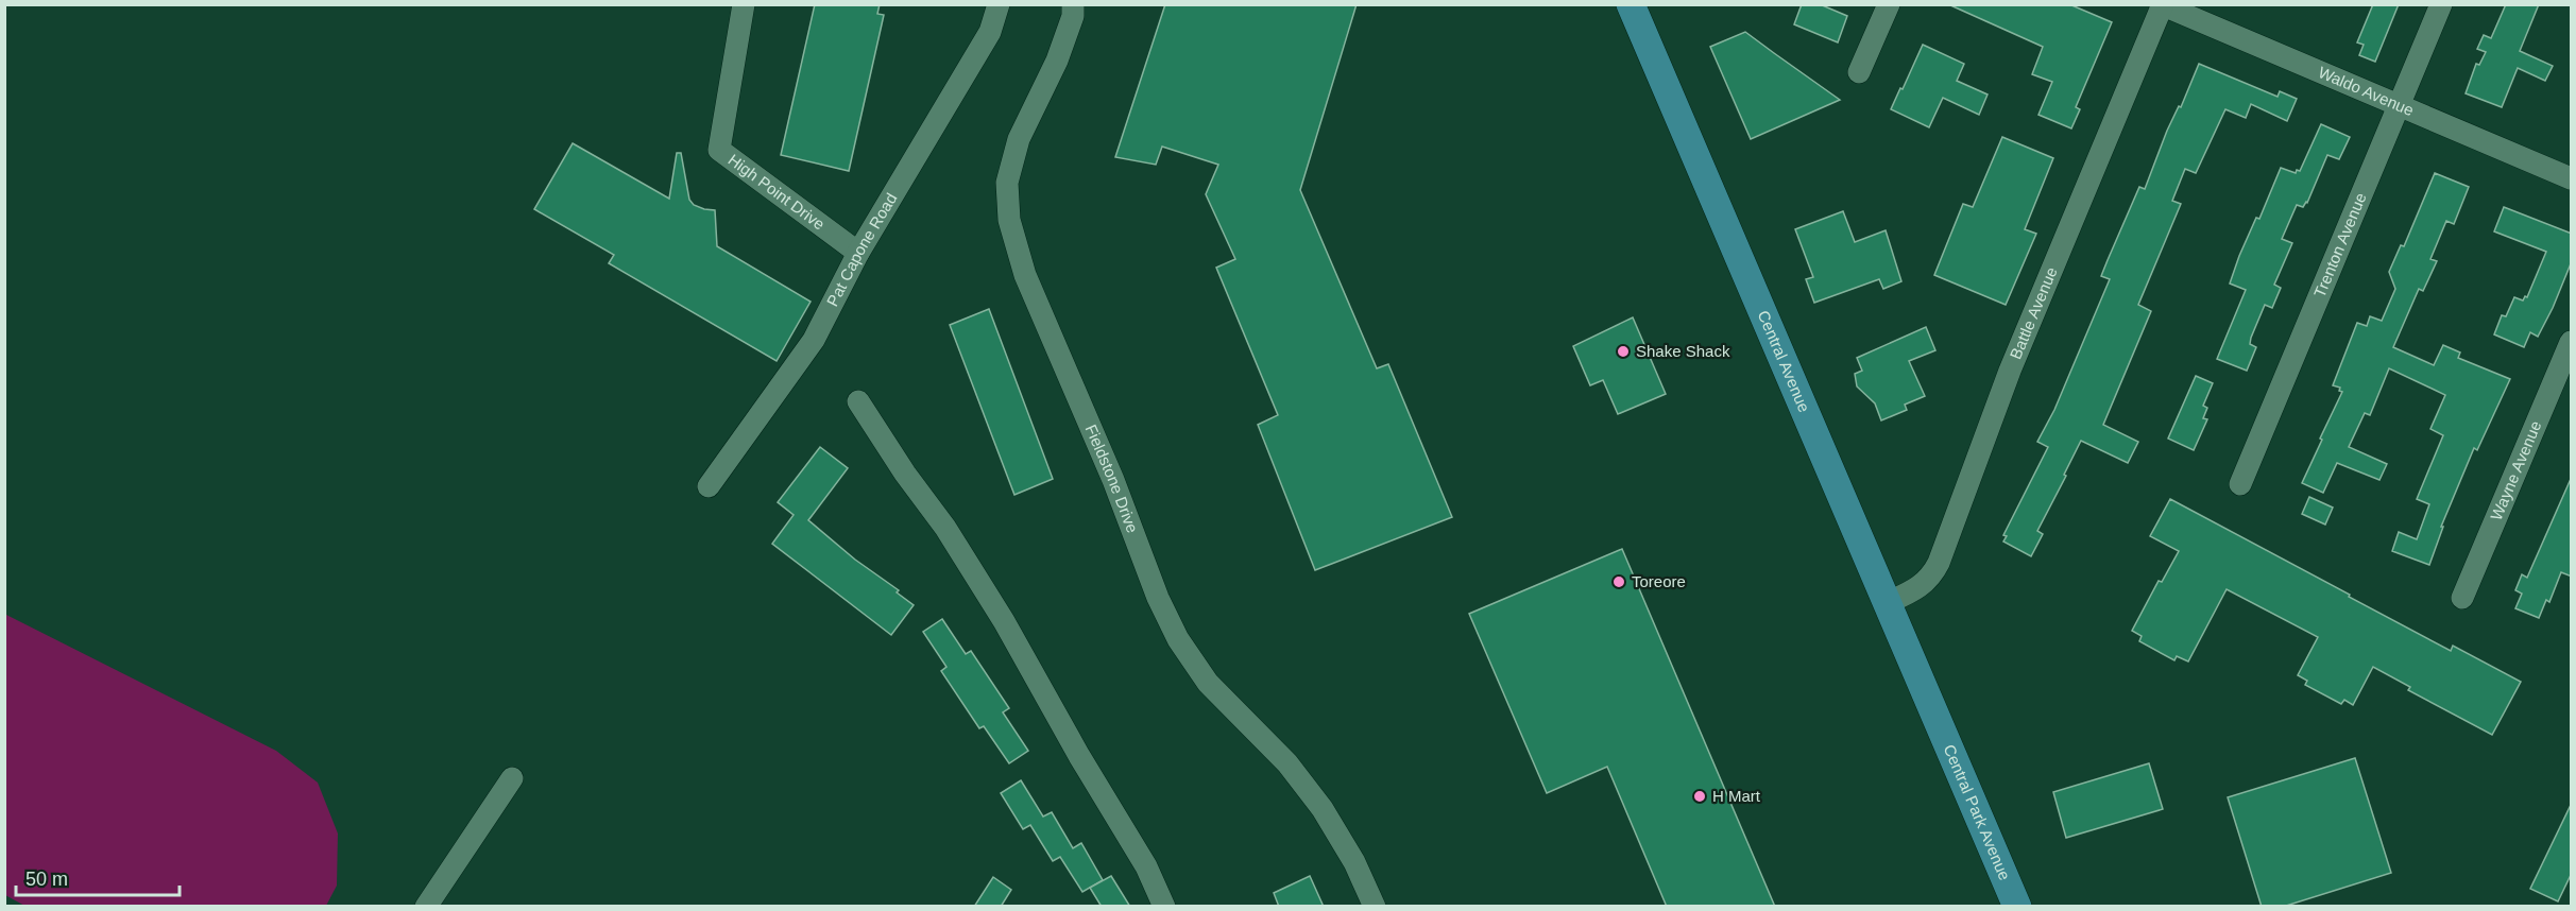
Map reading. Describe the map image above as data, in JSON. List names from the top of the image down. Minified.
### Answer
{"streets":{"main road":["Central Avenue","Central Park Avenue"],"street":["Waldo Avenue","High Point Drive","Trenton Avenue","Pat Capone Road","Battle Avenue","Wayne Avenue","Fieldstone Drive"]},"crossings":[["Waldo Avenue","Trenton Avenue"],["Waldo Avenue","Battle Avenue"],["High Point Drive","Pat Capone Road"],["Battle Avenue","Central Avenue"],["Central Avenue","Central Park Avenue"]],"places":["Shake Shack","Toreore","H Mart"],"scale_bar":"50 m"}
